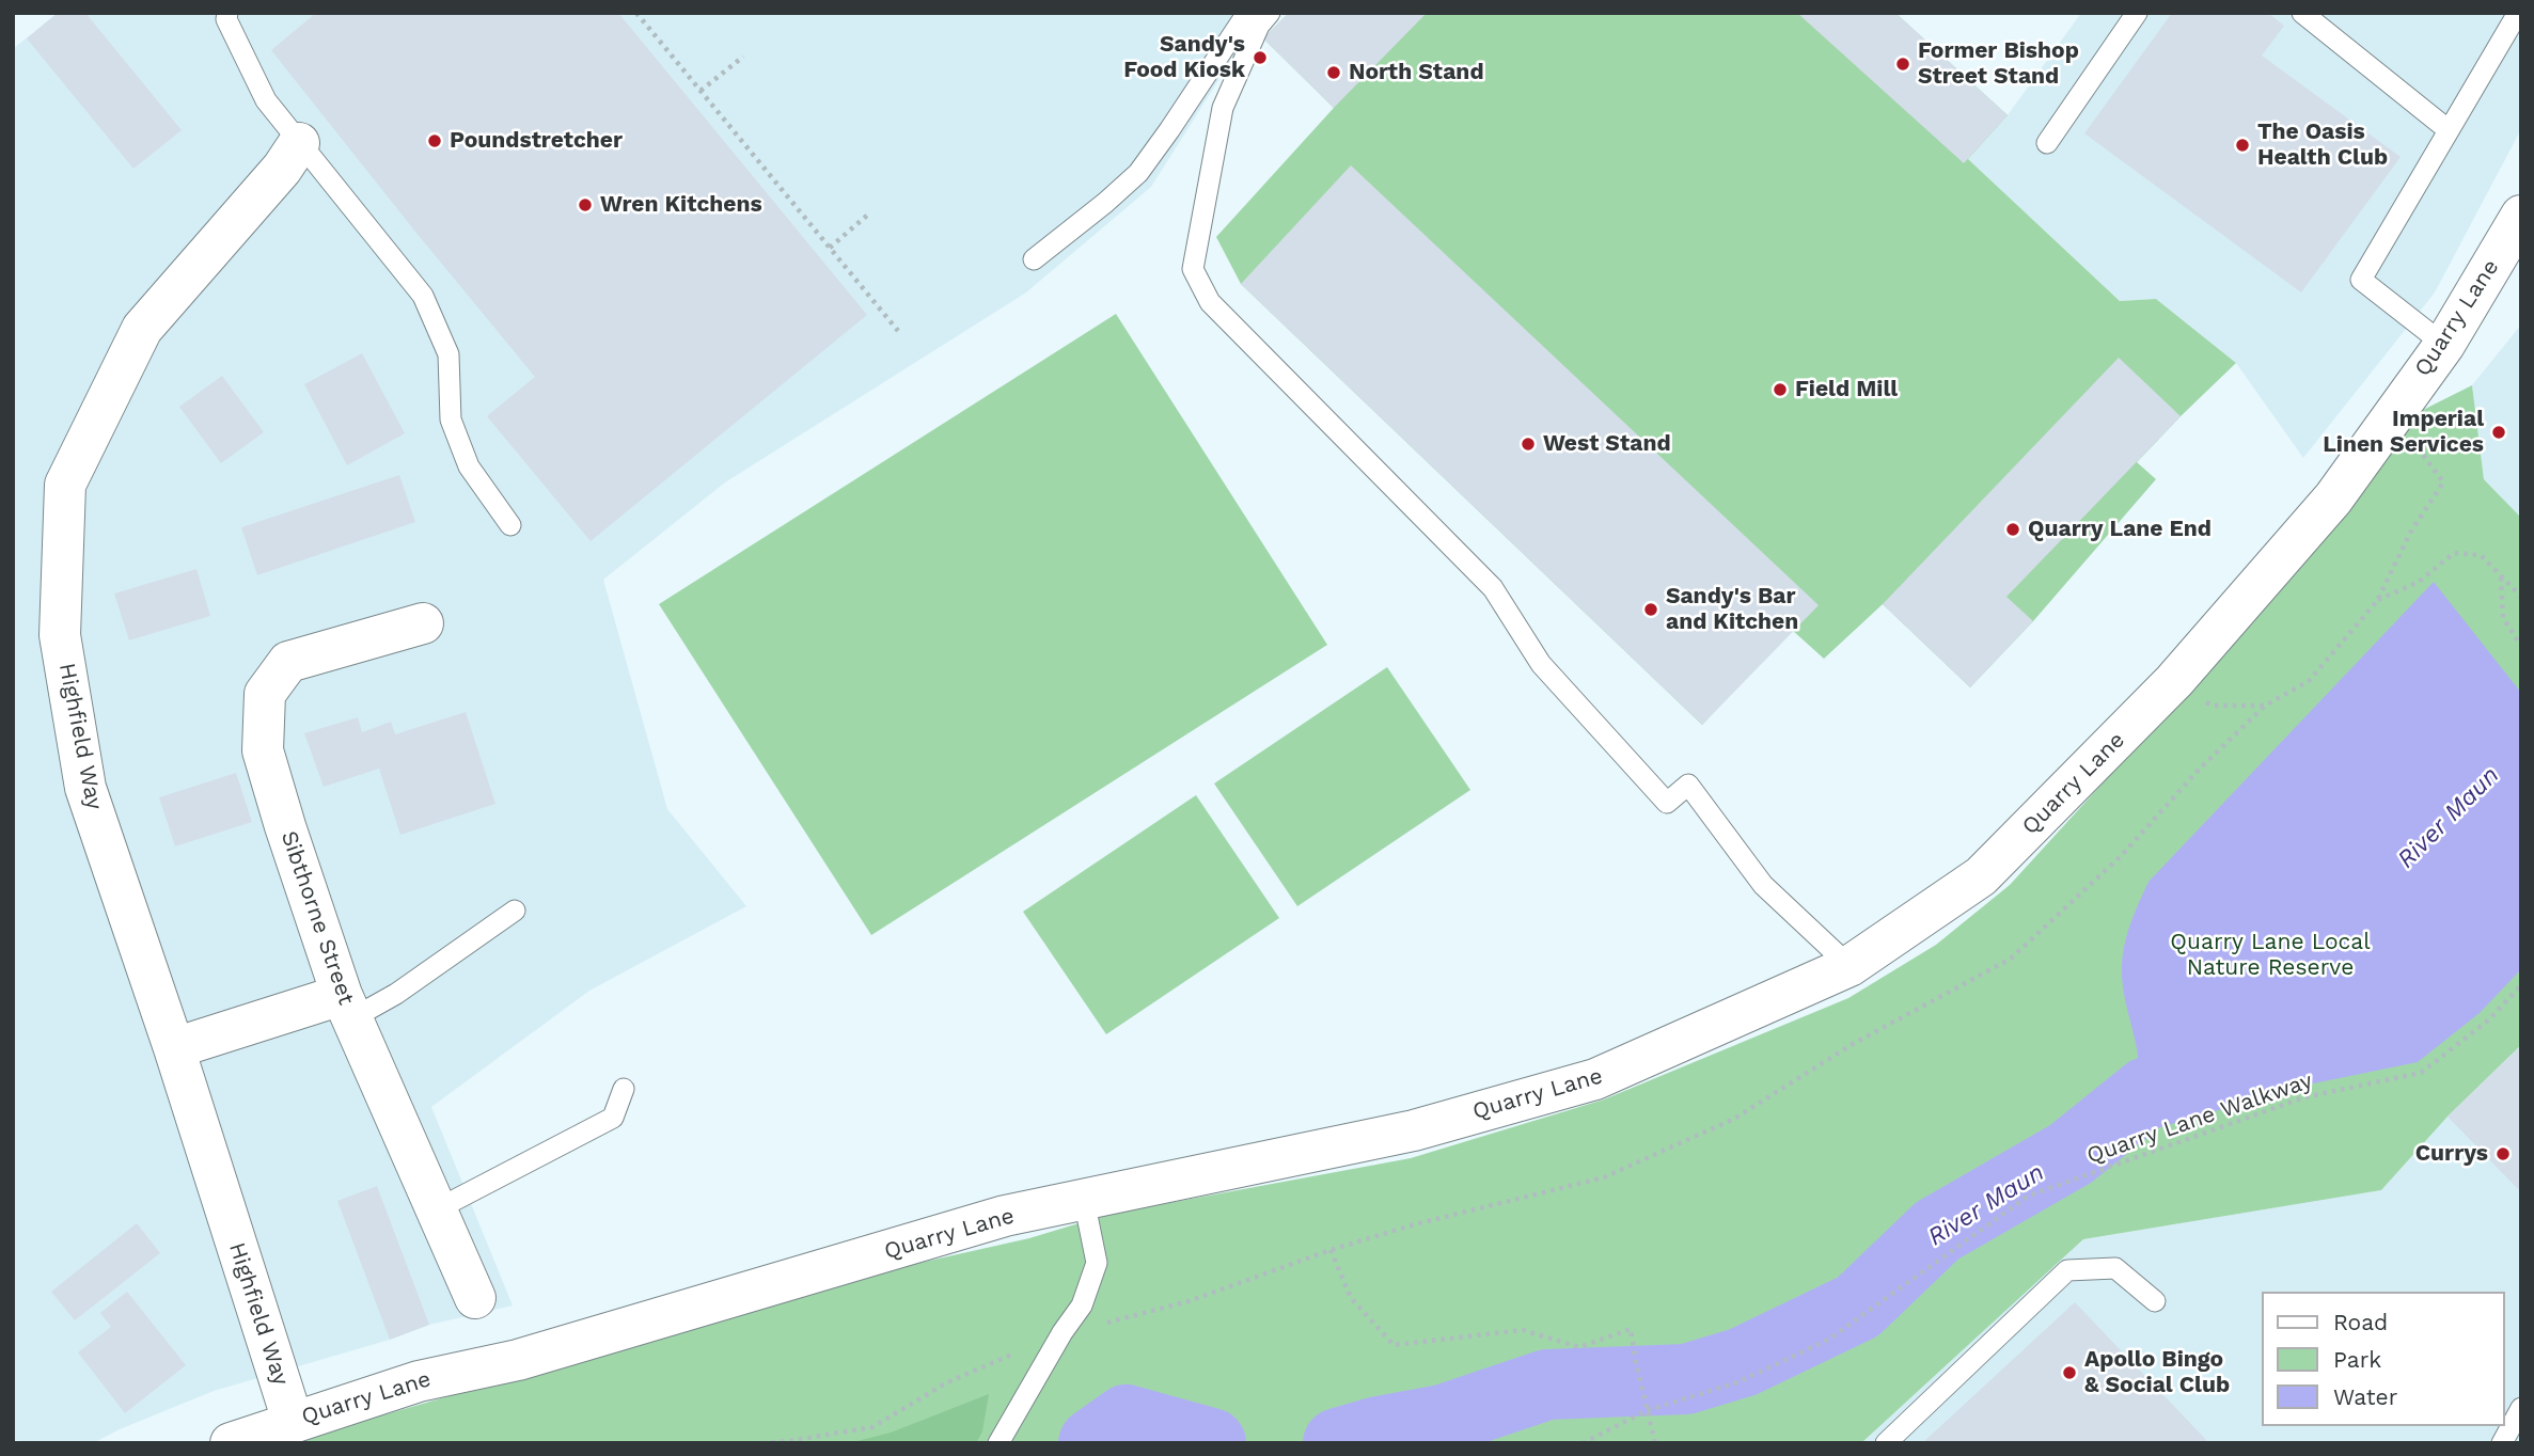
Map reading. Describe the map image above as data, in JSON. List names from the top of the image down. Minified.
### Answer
{"streets":{"street":["Quarry Lane","Highfield Way","Sibthorne Street"],"path":["Quarry Lane Walkway"]},"crossings":[["Quarry Lane","Highfield Way"]],"water":["River Maun"],"parks":["Quarry Lane Local Nature Reserve"],"places":["Sandy's Food Kiosk","Former Bishop Street Stand","North Stand","Poundstretcher","The Oasis Health Club","Wren Kitchens","Field Mill","Imperial Linen Services","West Stand","Quarry Lane End","Sandy's Bar and Kitchen","Currys","Apollo Bingo & Social Club"],"legend":["Road","Park","Water"]}
